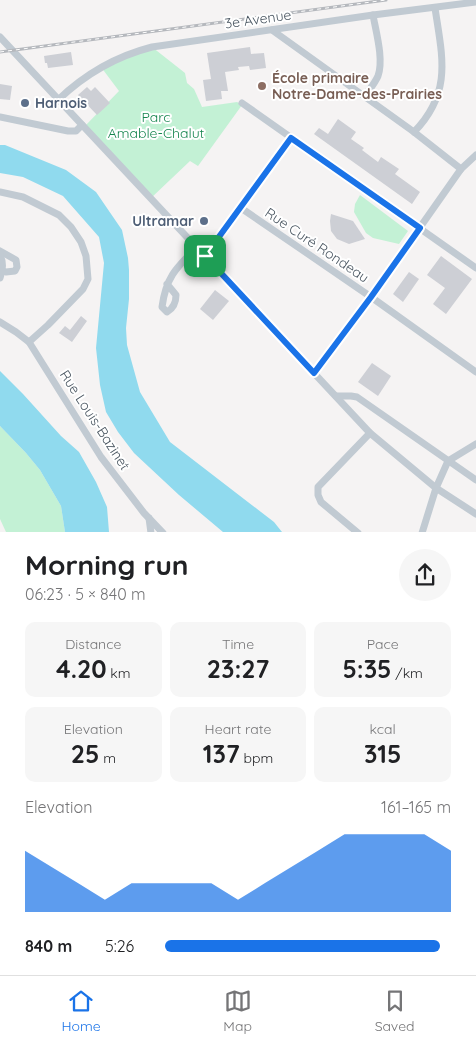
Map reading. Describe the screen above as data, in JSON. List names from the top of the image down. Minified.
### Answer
{"streets":{"street":["3e Avenue","Rue Curé Rondeau","Rue Louis-Bazinet"]},"parks":["Parc Amable-Chalut"],"places":["École primaire Notre-Dame-des-Prairies","Harnois","Ultramar"],"page":{"heading":["Morning run","06:23 · 5 × 840 m"],"stats":[["Distance","4.20 km"],["Time","23:27"],["Pace","5:35 /km"],["Elevation","25 m"],["Heart rate","137 bpm"],["kcal","315"]],"chart":["Elevation","161–165 m"],"list":[{"name":"840 m","note":"5:26"}],"tabs":["Home","Map","Saved"]}}
